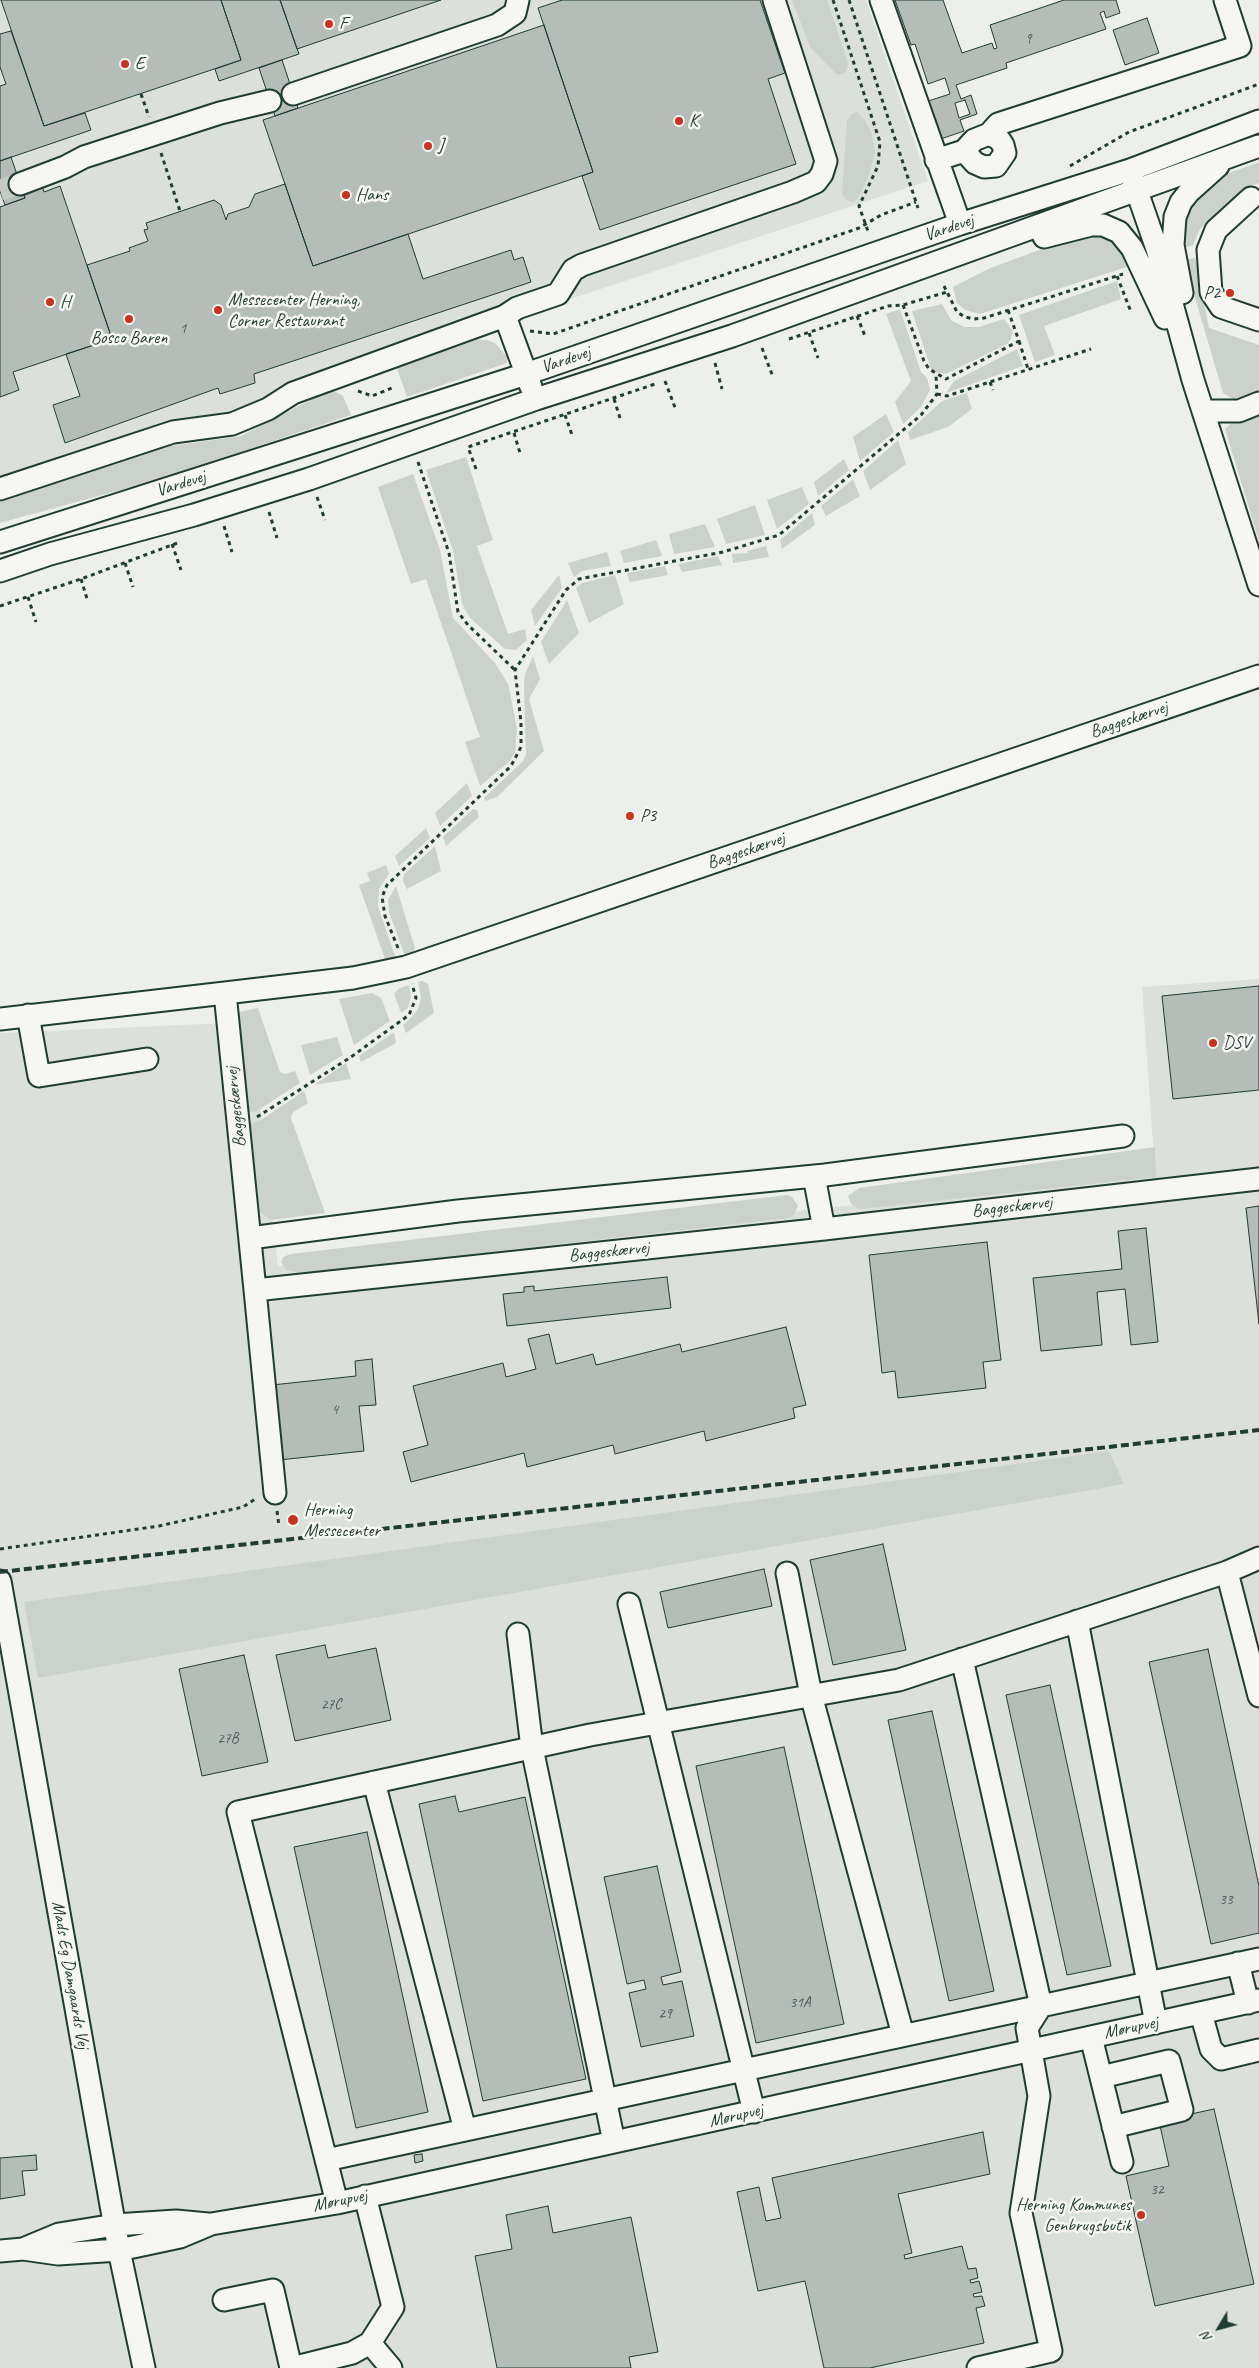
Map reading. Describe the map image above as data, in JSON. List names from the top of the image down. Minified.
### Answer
{"streets":{"street":["Vardevej","Baggeskærvej","Mads Eg Damgaards Vej","Mørupvej"]},"crossings":[["Mads Eg Damgaards Vej","Mørupvej"]],"places":["F","E","K","J","Hans","P2","H","Messecenter Herning, Corner Restaurant","Bosco Baren","P3","DSV","Herning Messecenter","Herning Kommunes Genbrugsbutik"],"house_numbers":["9","1","4","27C","27B","33","31A","29","32"],"north":"bottom left"}
